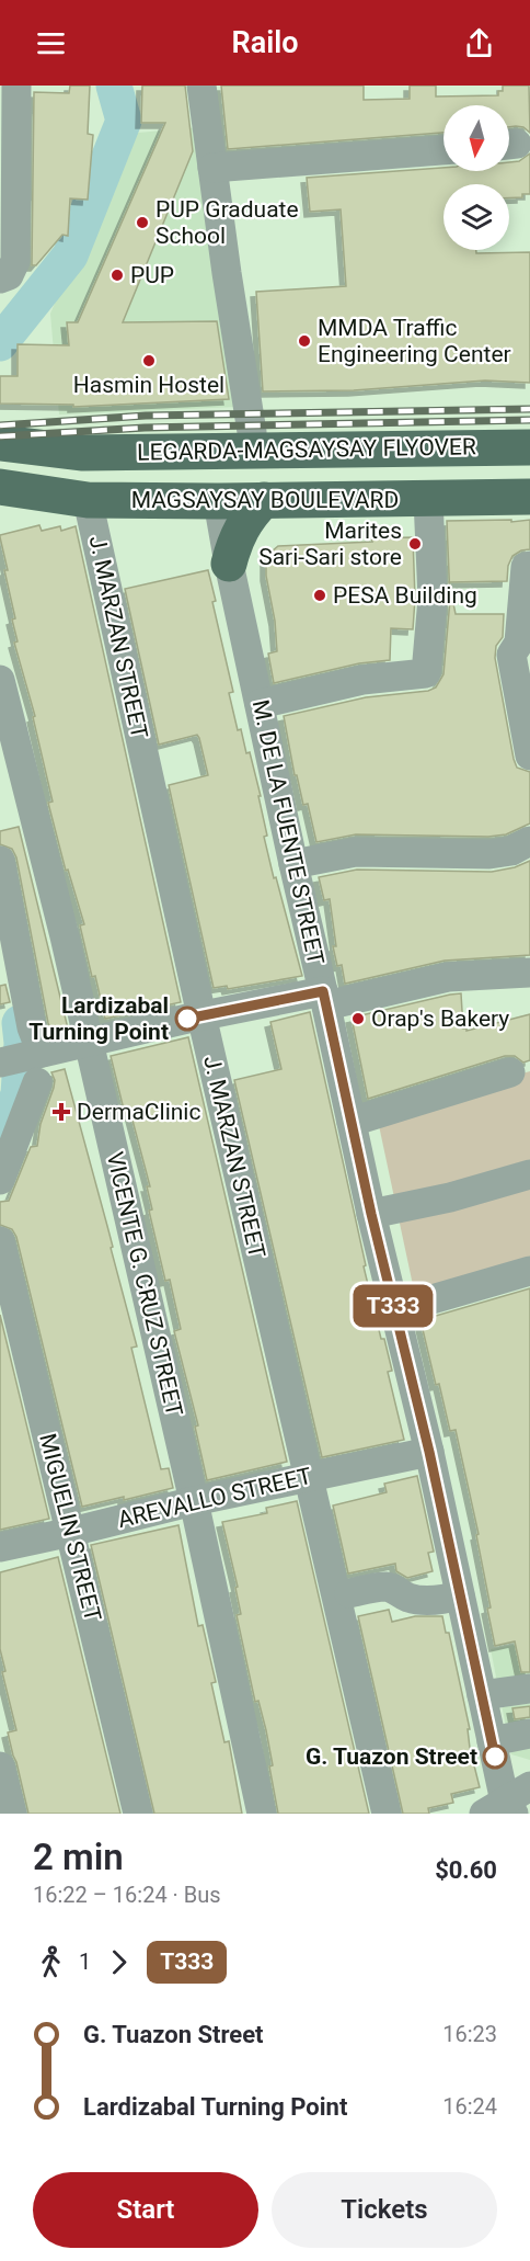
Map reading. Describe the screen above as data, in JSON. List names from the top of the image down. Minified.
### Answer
{"streets":{"main road":["LEGARDA-MAGSAYSAY FLYOVER","MAGSAYSAY BOULEVARD"],"street":["J. MARZAN STREET","M. DE LA FUENTE STREET","VICENTE G. CRUZ STREET","AREVALLO STREET","MIGUELIN STREET"]},"crossings":[["LEGARDA-MAGSAYSAY FLYOVER","MAGSAYSAY BOULEVARD"],["LEGARDA-MAGSAYSAY FLYOVER","J. MARZAN STREET"],["MAGSAYSAY BOULEVARD","J. MARZAN STREET"],["MAGSAYSAY BOULEVARD","M. DE LA FUENTE STREET"],["J. MARZAN STREET","AREVALLO STREET"],["M. DE LA FUENTE STREET","AREVALLO STREET"],["VICENTE G. CRUZ STREET","AREVALLO STREET"],["AREVALLO STREET","MIGUELIN STREET"]],"places":{"other":["PUP Graduate School","PUP","MMDA Traffic Engineering Center","Hasmin Hostel","Marites Sari-Sari store","PESA Building","Lardizabal Turning Point","Orap's Bakery","G. Tuazon Street"],"health":["DermaClinic"]},"lines":["bus line T333"],"north":"bottom","page":{"header":"Railo","on_map":"T333","heading":["2 min","16:22 – 16:24 · Bus","$0.60"],"legs":["1","T333"],"list":[{"name":"G. Tuazon Street","value":"16:23"},{"name":"Lardizabal Turning Point","value":"16:24"}],"buttons":["Start","Tickets"]}}
